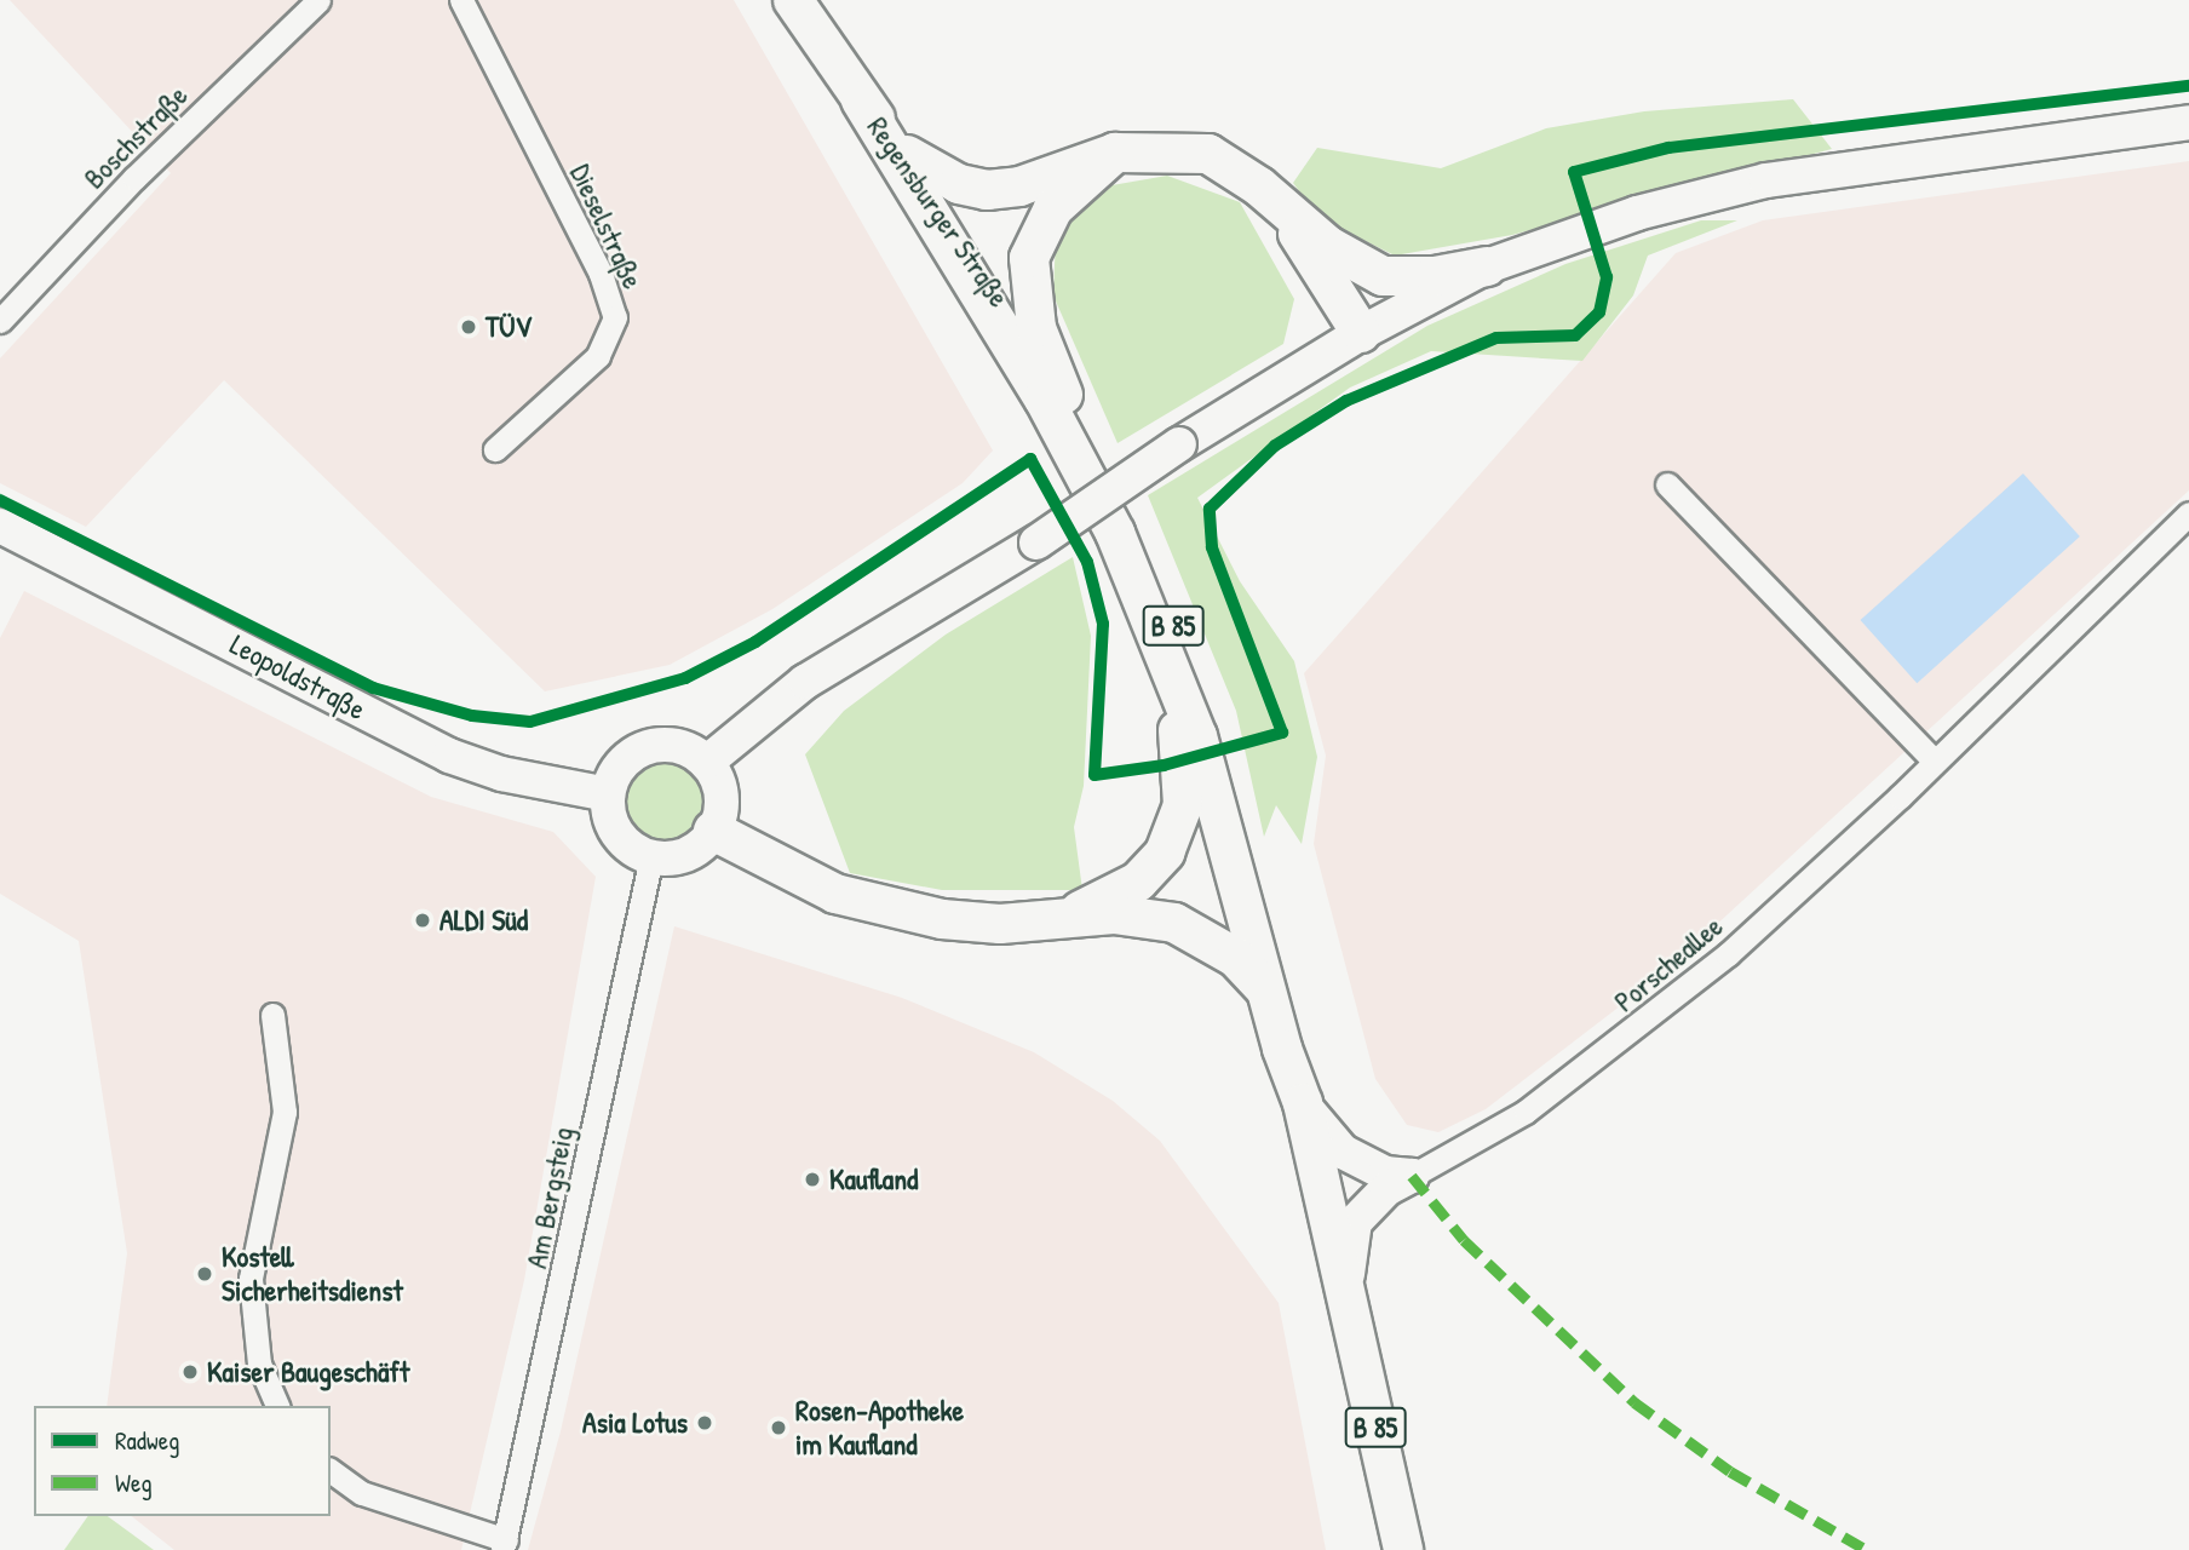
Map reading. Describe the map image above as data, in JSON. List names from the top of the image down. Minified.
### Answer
{"streets":{"main road":["Regensburger Straße","B 85","Leopoldstraße"],"street":["Boschstraße","Dieselstraße","Porscheallee","Am Bergsteig"]},"crossings":[["Regensburger Straße","B 85"],["Leopoldstraße","Am Bergsteig"]],"places":["TÜV","ALDI Süd","Kaufland","Kostell Sicherheitsdienst","Kaiser Baugeschäft","Asia Lotus","Rosen-Apotheke im Kaufland"],"legend":["Radweg","Weg"]}
